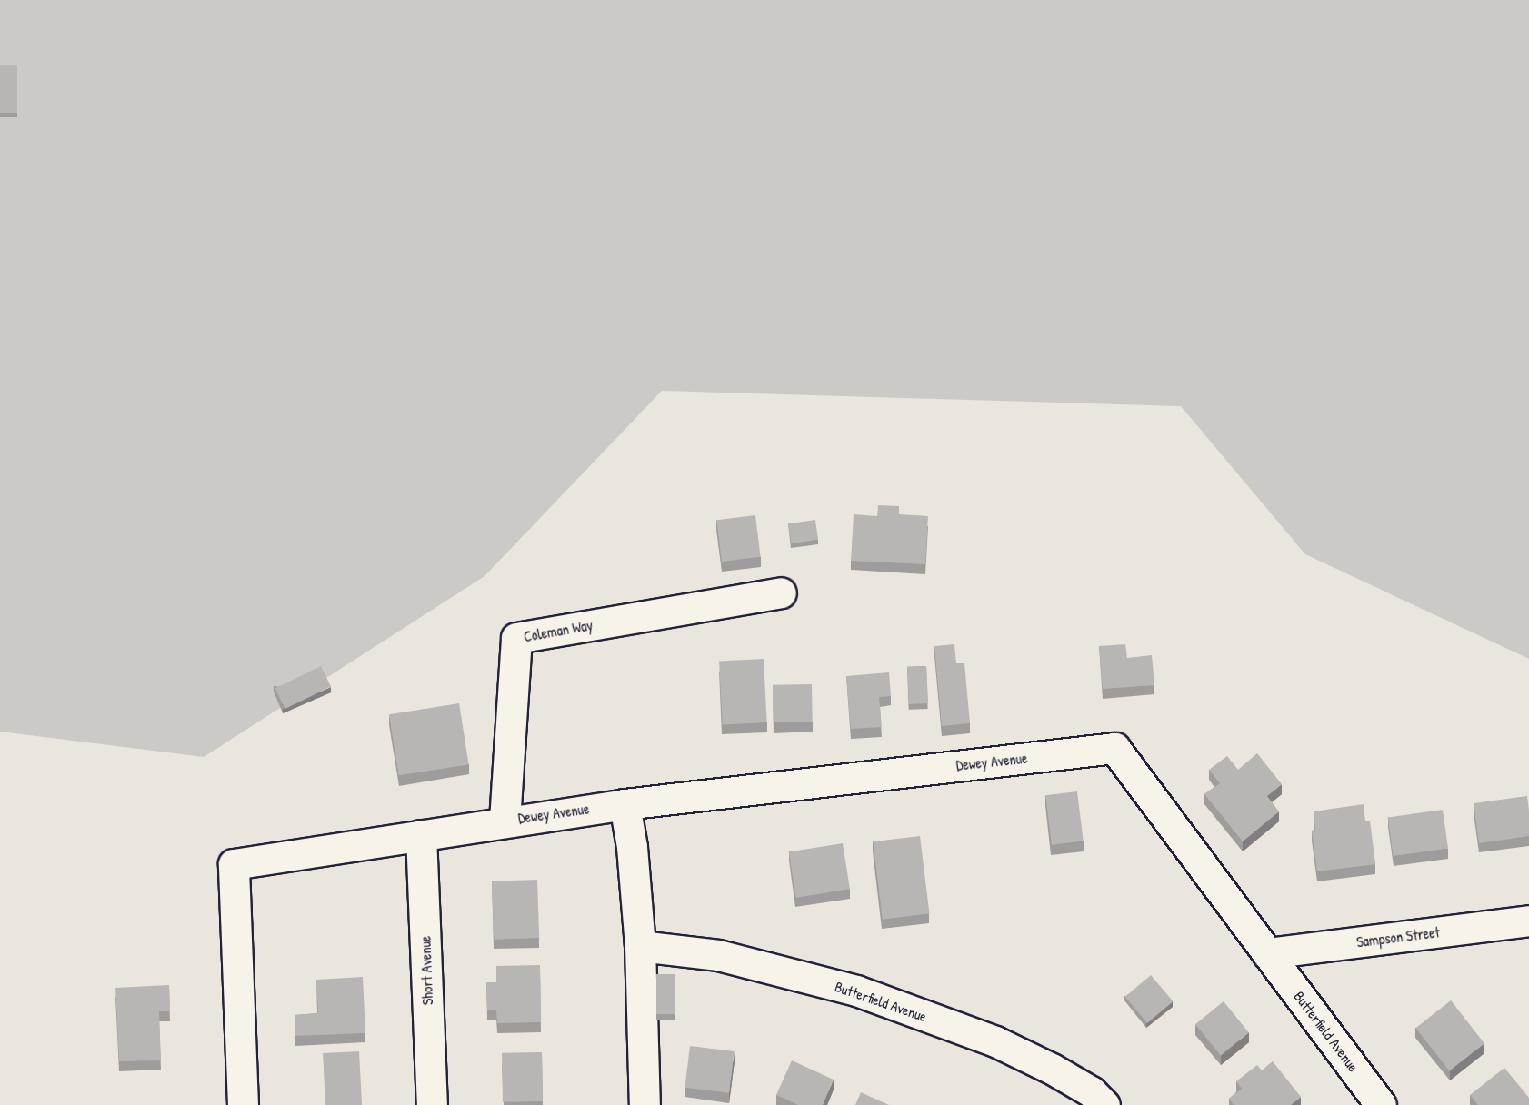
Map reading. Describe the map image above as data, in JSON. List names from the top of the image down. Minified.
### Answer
{"streets":{"street":["Coleman Way","Dewey Avenue","Sampson Street","Short Avenue","Butterfield Avenue"]},"crossings":[["Coleman Way","Dewey Avenue"],["Dewey Avenue","Short Avenue"],["Dewey Avenue","Butterfield Avenue"],["Sampson Street","Butterfield Avenue"]]}
